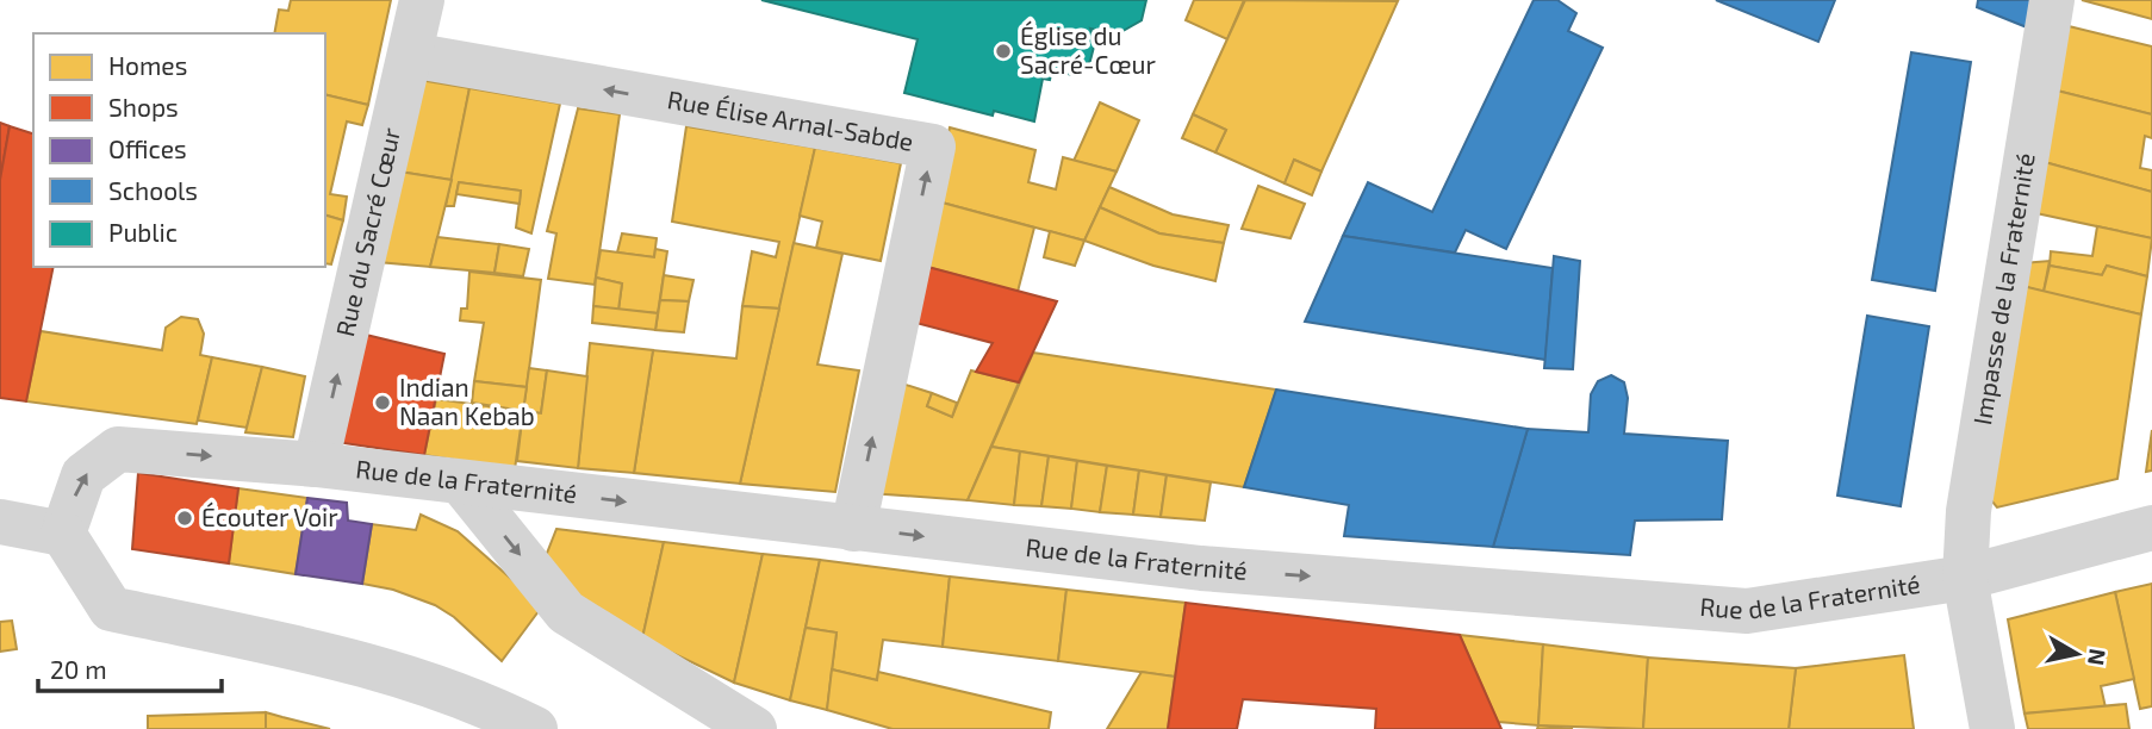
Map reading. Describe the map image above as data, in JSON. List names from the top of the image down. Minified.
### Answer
{"streets":{"street":["Rue Élise Arnal-Sabde","Rue du Sacré Cœur","Impasse de la Fraternité","Rue de la Fraternité"]},"crossings":[["Rue Élise Arnal-Sabde","Rue du Sacré Cœur"],["Rue Élise Arnal-Sabde","Rue de la Fraternité"],["Rue du Sacré Cœur","Rue de la Fraternité"],["Impasse de la Fraternité","Rue de la Fraternité"]],"one_way":["Rue du Sacré Cœur","Rue de la Fraternité"],"places":["Église du Sacré-Cœur","Indian Naan Kebab","Écouter Voir"],"legend":["Homes","Shops","Offices","Schools","Public"],"scale_bar":"20 m","north":"right"}
